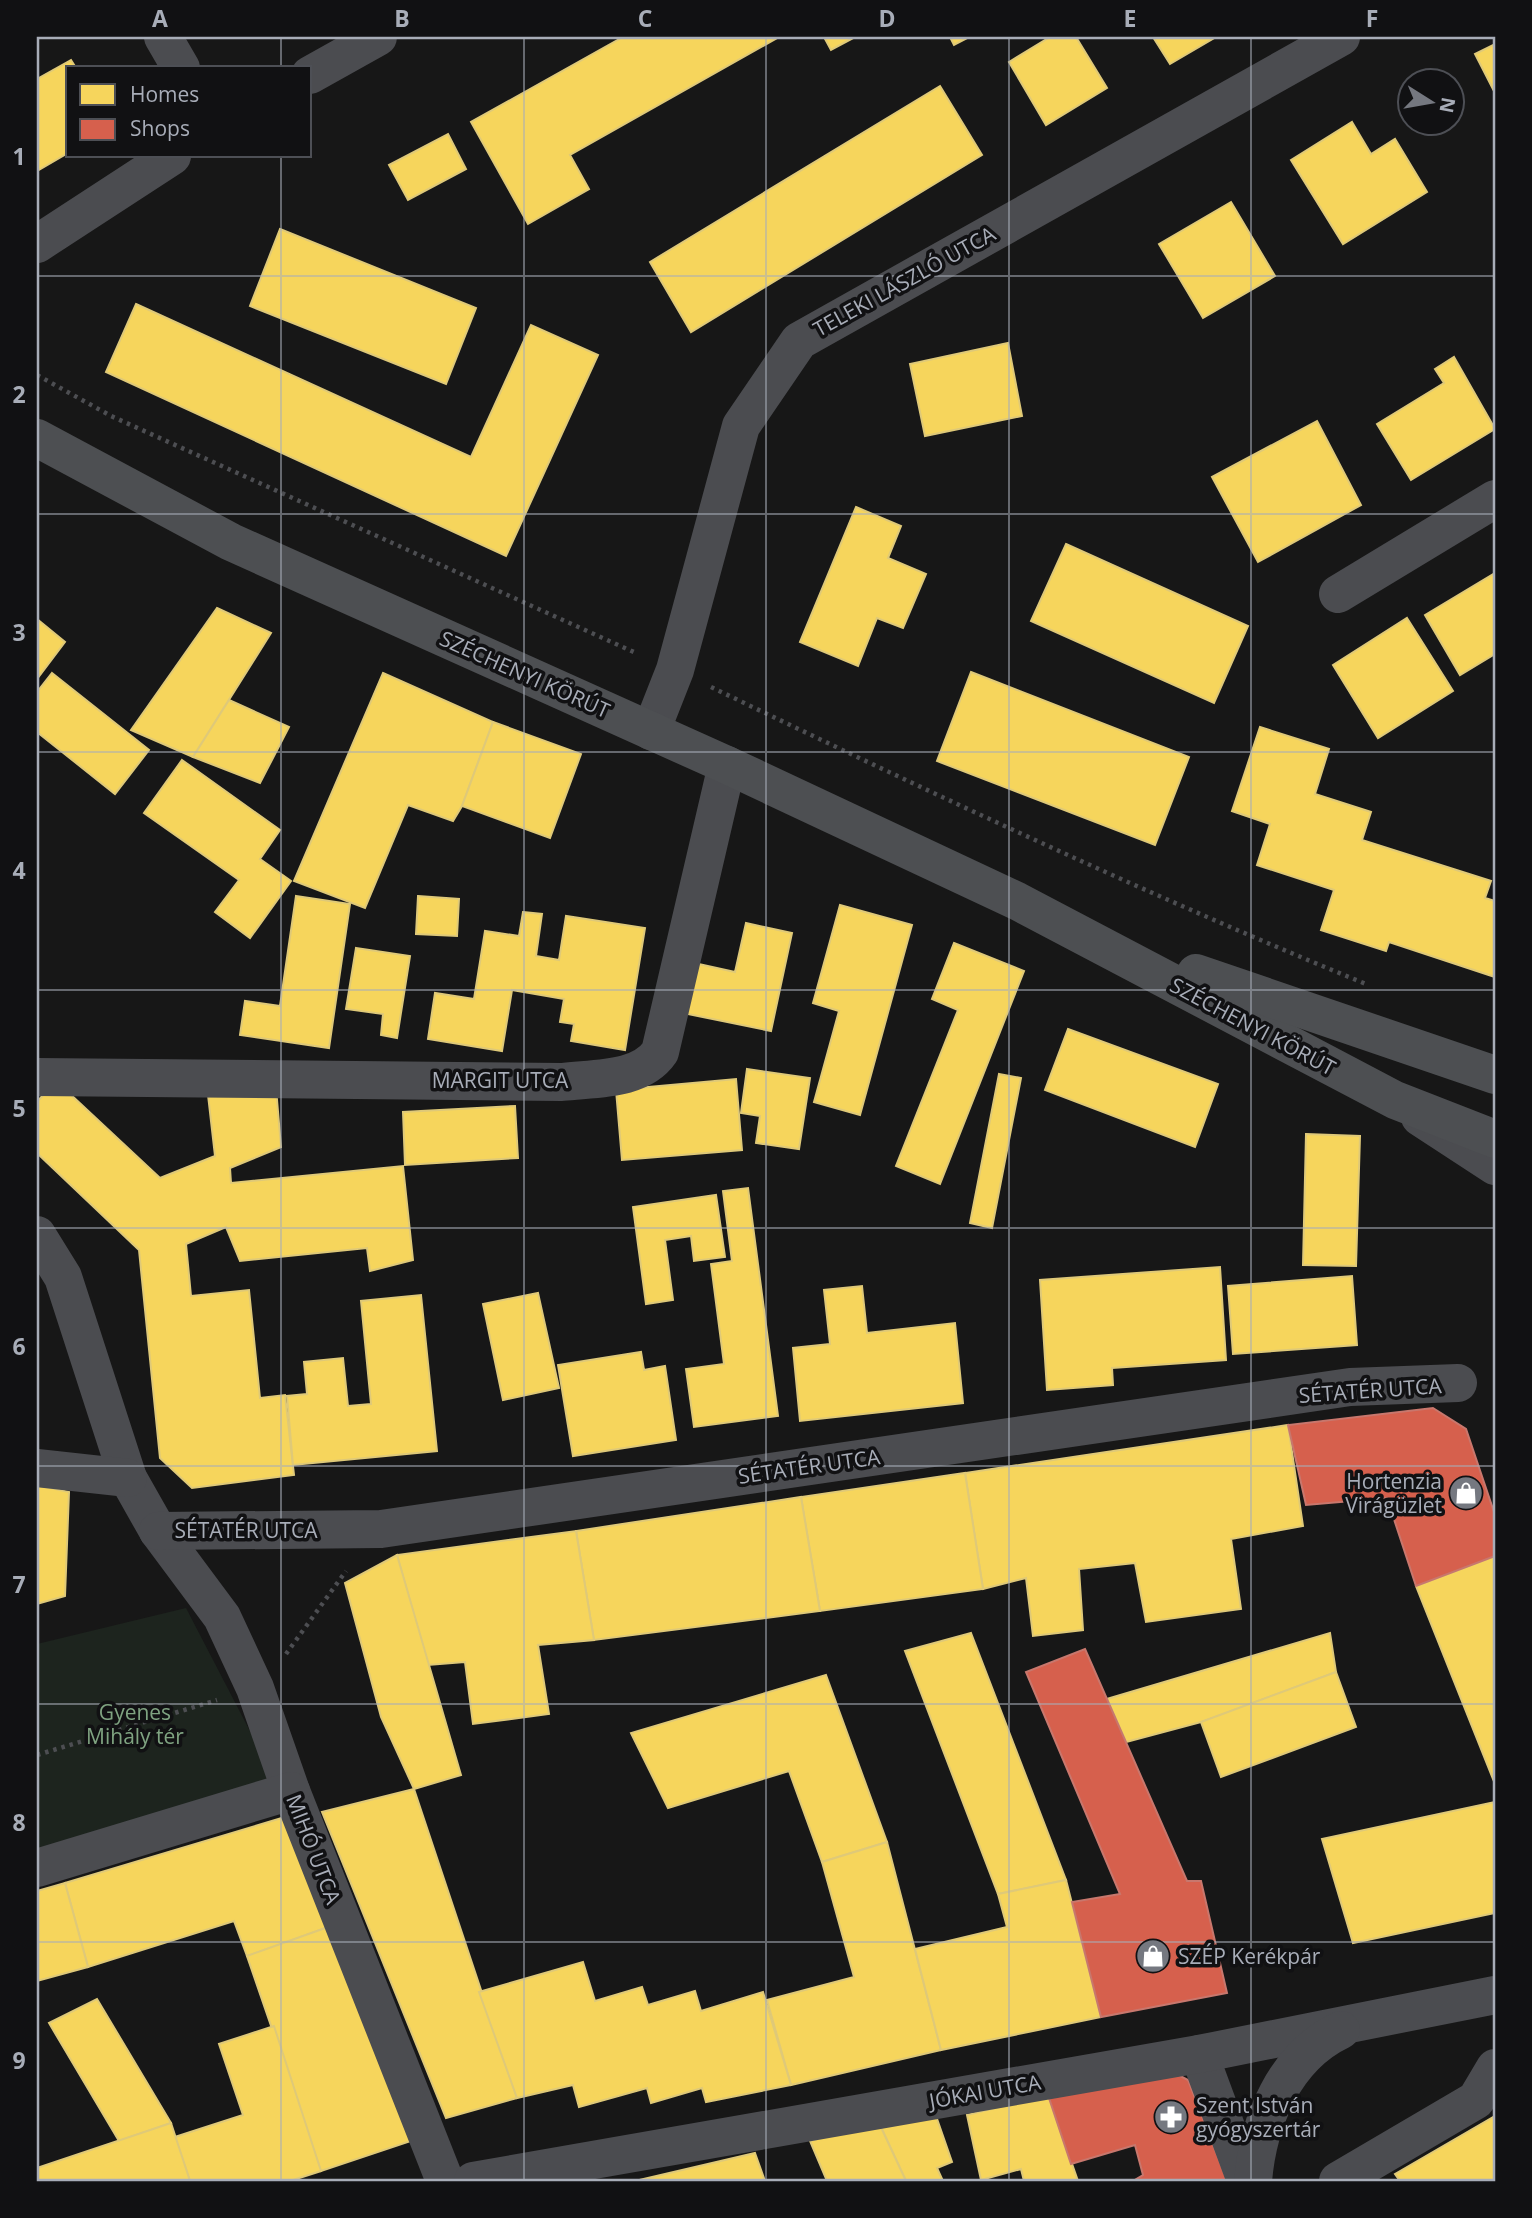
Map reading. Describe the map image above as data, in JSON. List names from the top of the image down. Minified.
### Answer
{"streets":{"main road":["SZÉCHENYI KÖRÚT"],"street":["TELEKI LÁSZLÓ UTCA","MARGIT UTCA","SÉTATÉR UTCA","MIHÓ UTCA","JÓKAI UTCA"]},"crossings":[["TELEKI LÁSZLÓ UTCA","SZÉCHENYI KÖRÚT"],["SZÉCHENYI KÖRÚT","MARGIT UTCA"],["SÉTATÉR UTCA","MIHÓ UTCA"]],"parks":["Gyenes Mihály tér"],"places":{"shop":["Hortenzia Virágüzlet","SZÉP Kerékpár"],"pharmacy":["Szent István gyógyszertár"]},"legend":["Homes","Shops"],"north":"right","grid":{"columns":["A","B","C","D","E","F"],"rows":["1","2","3","4","5","6","7","8","9"]}}
